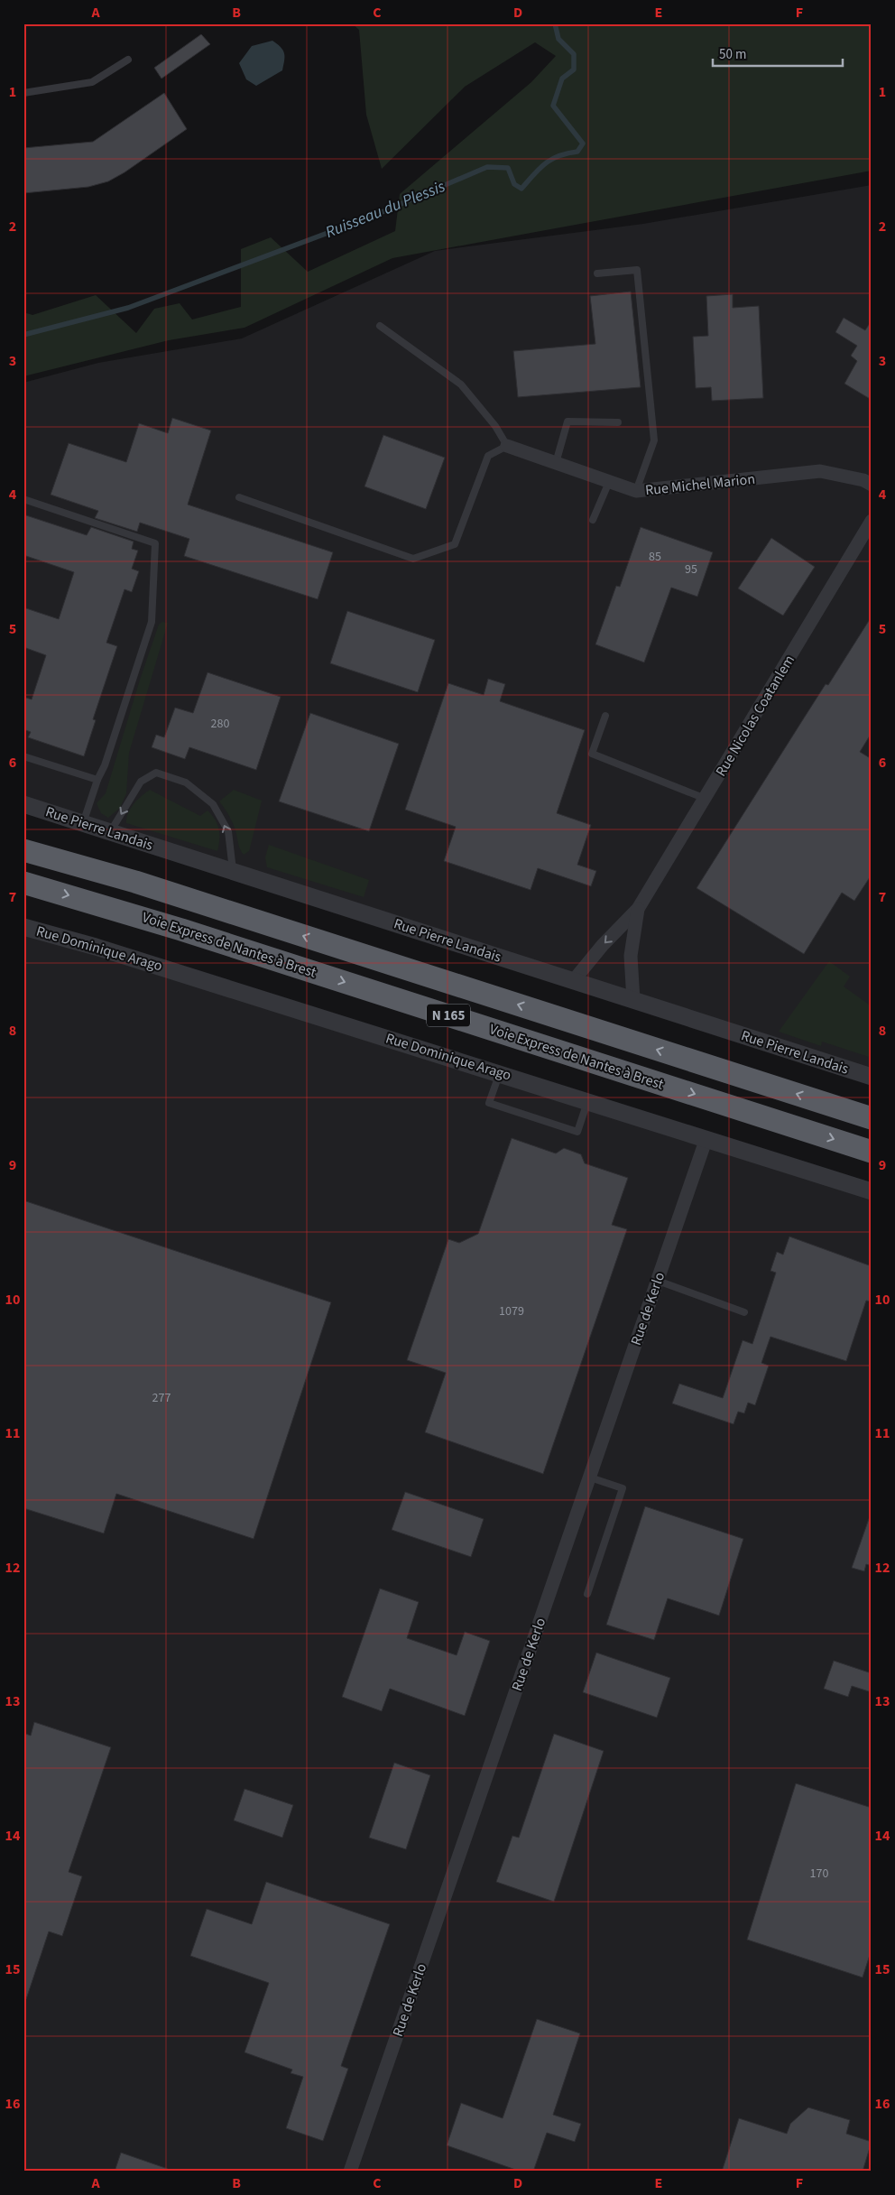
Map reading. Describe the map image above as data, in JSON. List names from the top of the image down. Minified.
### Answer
{"streets":{"highway":["Voie Express de Nantes à Brest","N 165"],"street":["Rue Michel Marion","Rue Nicolas Coatanlem","Rue Pierre Landais","Rue Dominique Arago","Rue de Kerlo"]},"crossings":[["Rue Nicolas Coatanlem","Rue Pierre Landais"],["Rue Dominique Arago","Rue de Kerlo"]],"water":["Ruisseau du Plessis"],"house_numbers":["85","95","280","1079","277","170"],"scale_bar":"50 m","grid":{"columns":["A","B","C","D","E","F"],"rows":["1","2","3","4","5","6","7","8","9","10","11","12","13","14","15","16"]}}
